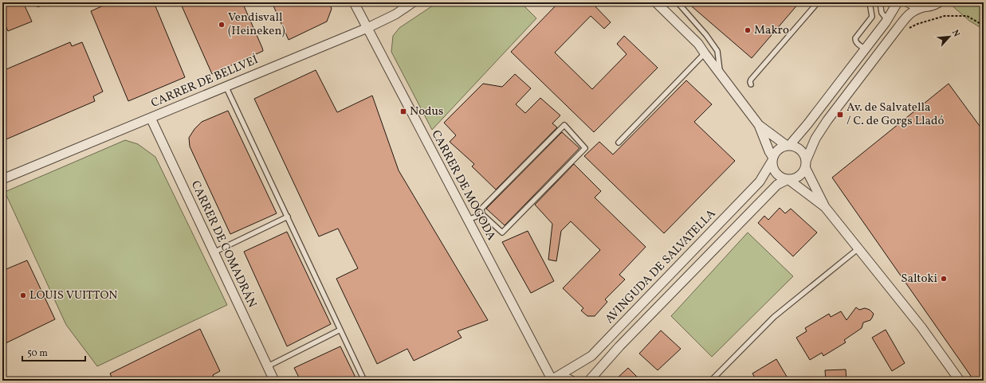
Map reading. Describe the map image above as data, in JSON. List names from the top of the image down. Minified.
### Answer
{"streets":{"street":["CARRER DE BELLVEÍ","CARRER DE MOGODA","CARRER DE COMADRÁN","AVINGUDA DE SALVATELLA"]},"crossings":[["CARRER DE BELLVEÍ","CARRER DE MOGODA"],["CARRER DE BELLVEÍ","CARRER DE COMADRÁN"],["CARRER DE MOGODA","AVINGUDA DE SALVATELLA"]],"places":{"other":["Vendisvall (Heineken)","Makro","Saltoki","LOUIS VUITTON"],"transit":["Nodus","Av. de Salvatella / C. de Gorgs Lladó"]},"scale_bar":"50 m","north":"top right"}
